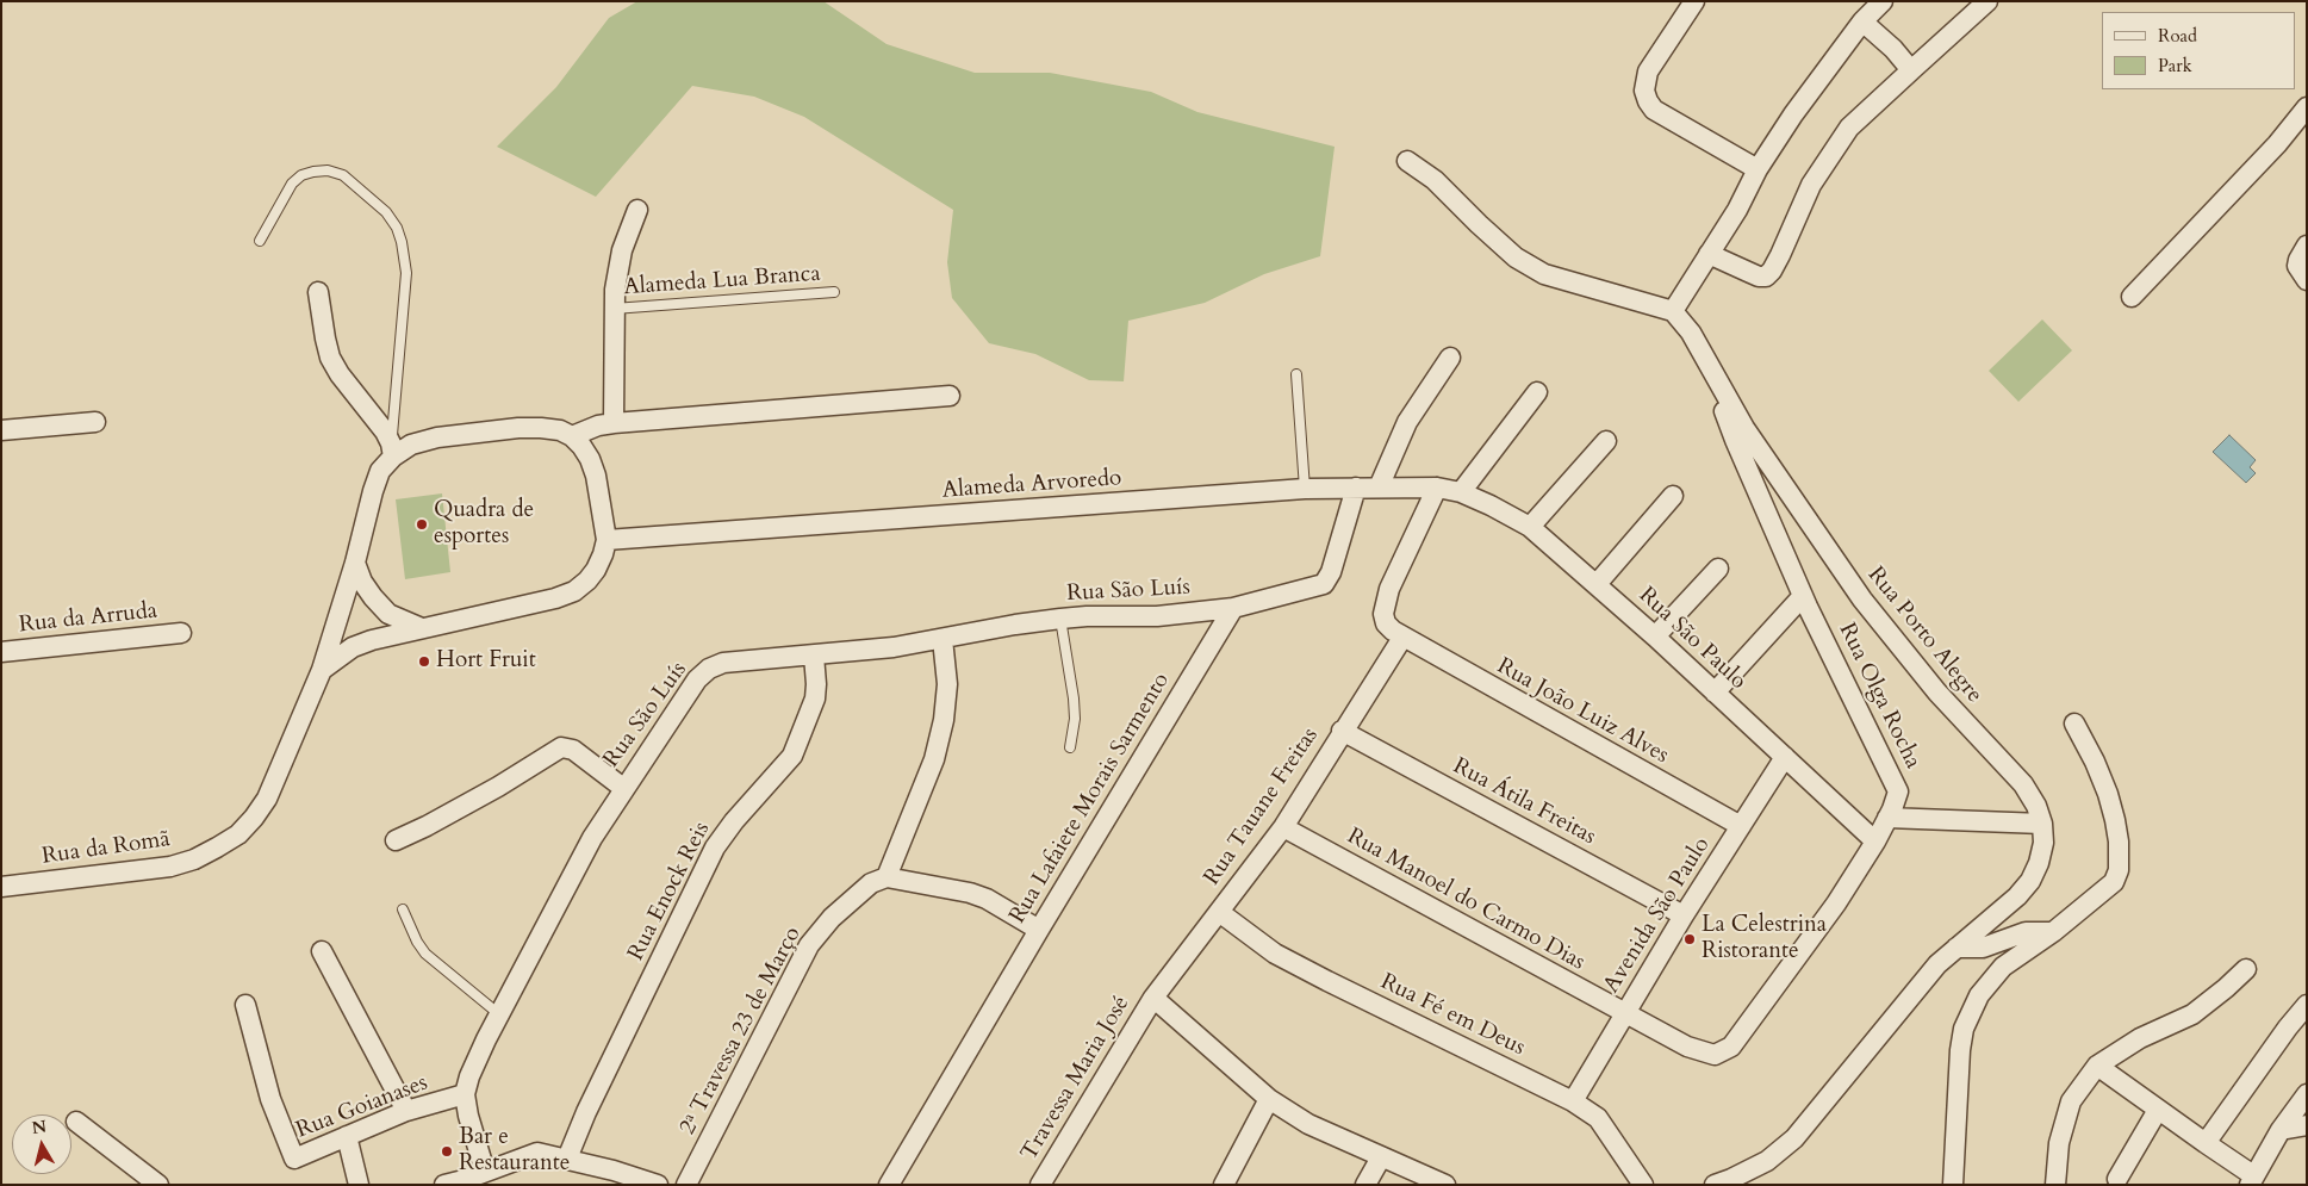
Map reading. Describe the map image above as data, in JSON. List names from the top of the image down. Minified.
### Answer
{"streets":{"street":["Alameda Arvoredo","Rua São Luís","Rua da Arruda","Rua Porto Alegre","Rua São Paulo","Rua Olga Rocha","Rua João Luiz Alves","Rua Lafaiete Morais Sarmento","Rua Átila Freitas","Rua Tauane Freitas","Rua da Romã","Rua Enock Reis","Rua Manoel do Carmo Dias","Avenida São Paulo","Rua Fé em Deus","2ª Travessa 23 de Março","Travessa Maria José","Rua Goianases"],"lane":["Alameda Lua Branca"]},"crossings":[["Alameda Arvoredo","Rua São Paulo"],["Rua São Luís","Rua Lafaiete Morais Sarmento"],["Rua São Luís","Rua Enock Reis"],["Rua São Luís","Rua Goianases"],["Rua Porto Alegre","Rua Olga Rocha"],["Rua São Paulo","Rua Olga Rocha"],["Rua São Paulo","Avenida São Paulo"],["Rua Olga Rocha","Rua Manoel do Carmo Dias"],["Rua Olga Rocha","Avenida São Paulo"],["Rua João Luiz Alves","Rua Tauane Freitas"],["Rua João Luiz Alves","Avenida São Paulo"],["Rua Átila Freitas","Rua Tauane Freitas"],["Rua Átila Freitas","Avenida São Paulo"],["Rua Tauane Freitas","Rua Manoel do Carmo Dias"],["Rua Tauane Freitas","Rua Fé em Deus"],["Rua Tauane Freitas","Travessa Maria José"],["Rua Manoel do Carmo Dias","Avenida São Paulo"],["Avenida São Paulo","Rua Fé em Deus"]],"places":["Quadra de esportes","Hort Fruit","La Celestrina Ristorante","Bar e Restaurante"],"legend":["Road","Park"],"north":"top"}
